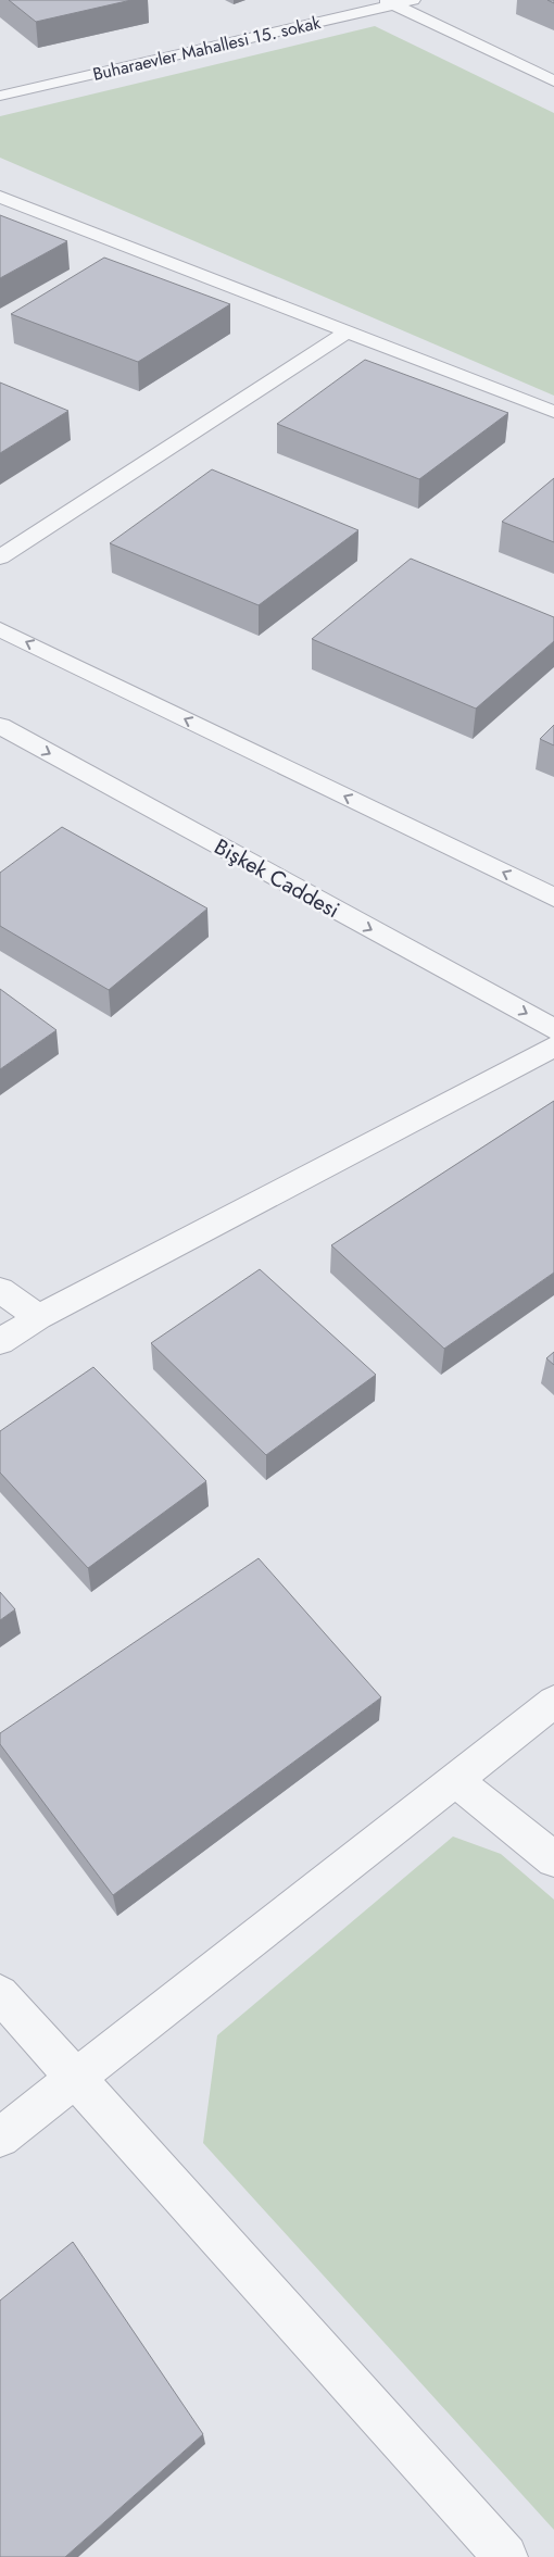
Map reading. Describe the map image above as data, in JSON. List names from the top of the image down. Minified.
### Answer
{"streets":{"street":["Buharaevler Mahallesi 15. sokak","Bişkek Caddesi"]}}
